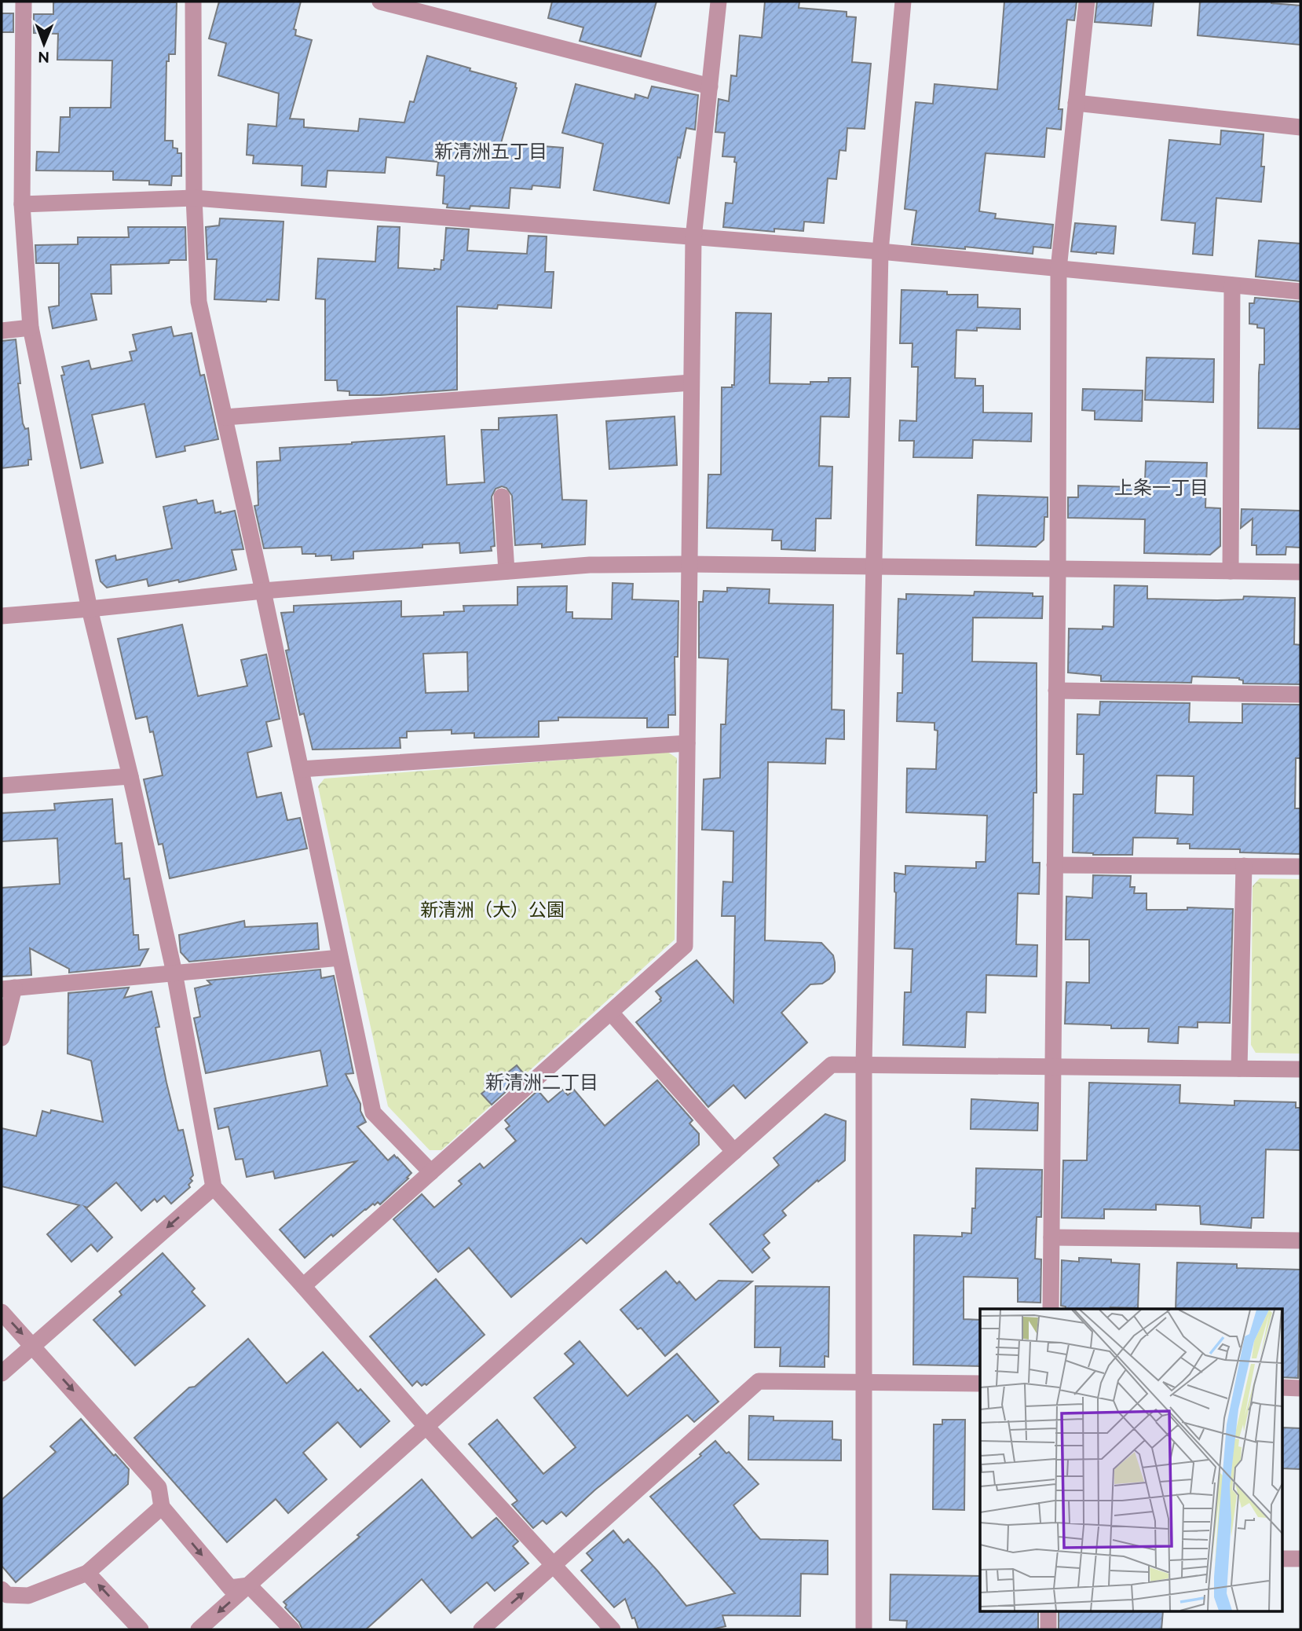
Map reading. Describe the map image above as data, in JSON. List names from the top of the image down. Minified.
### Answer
{"districts":["新清洲五丁目","上条一丁目","新清洲二丁目"],"parks":["新清洲（大）公園"],"north":"bottom"}
